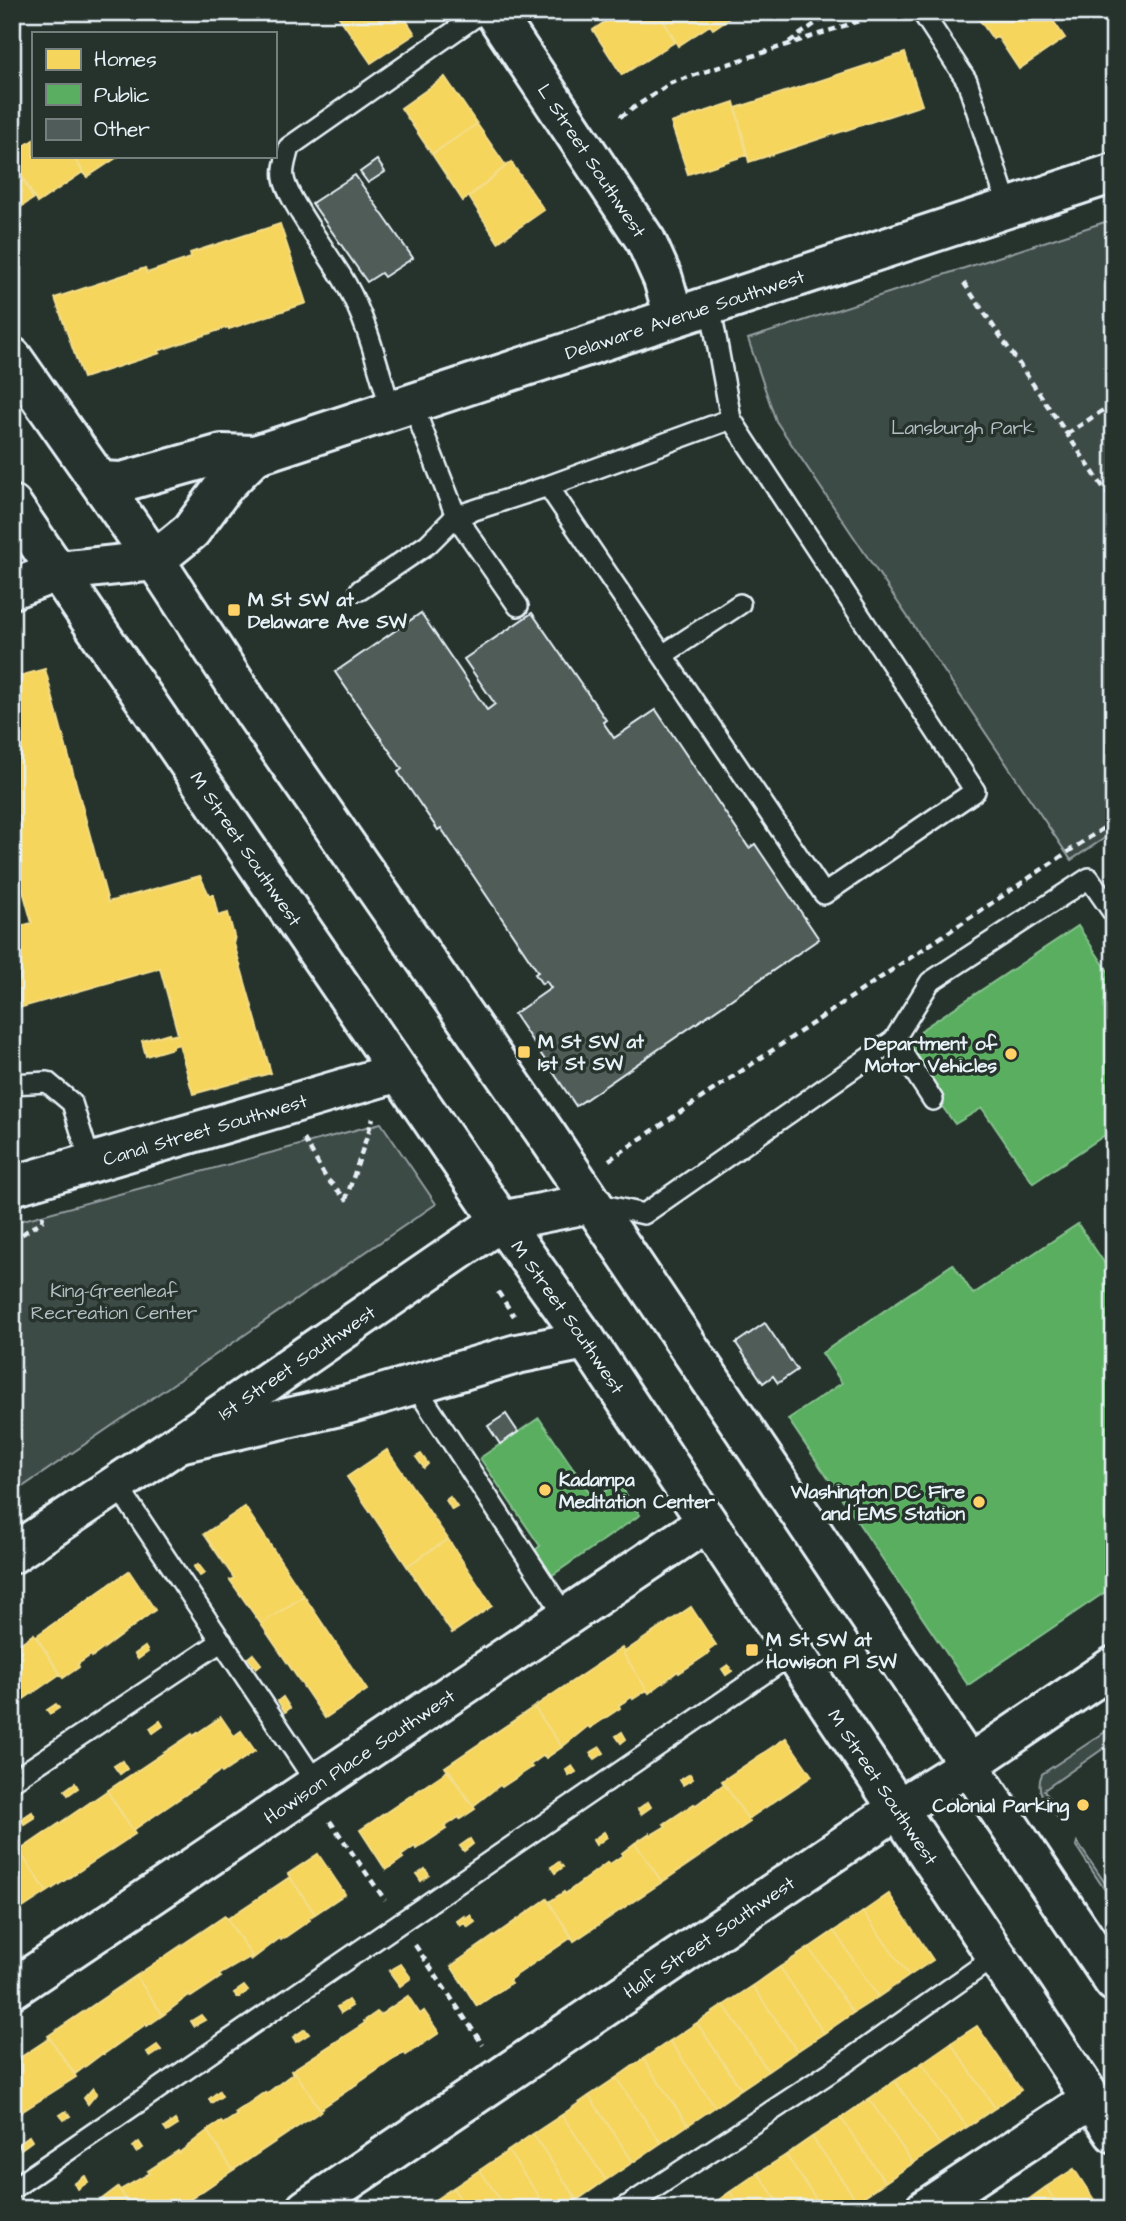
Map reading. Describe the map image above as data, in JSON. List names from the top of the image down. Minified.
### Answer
{"streets":{"street":["L Street Southwest","Delaware Avenue Southwest","M Street Southwest","Canal Street Southwest","1st Street Southwest","Howison Place Southwest","Half Street Southwest"]},"crossings":[["L Street Southwest","Delaware Avenue Southwest"],["M Street Southwest","Canal Street Southwest"],["M Street Southwest","1st Street Southwest"],["M Street Southwest","Howison Place Southwest"],["M Street Southwest","Half Street Southwest"]],"parks":["Lansburgh Park","King-Greenleaf Recreation Center"],"places":{"transit":["M St SW at Delaware Ave SW","M St SW at 1st St SW","M St SW at Howison Pl SW"],"other":["Department of Motor Vehicles","Kadampa Meditation Center","Washington DC Fire and EMS Station","Colonial Parking"]},"legend":["Homes","Public","Other"]}
